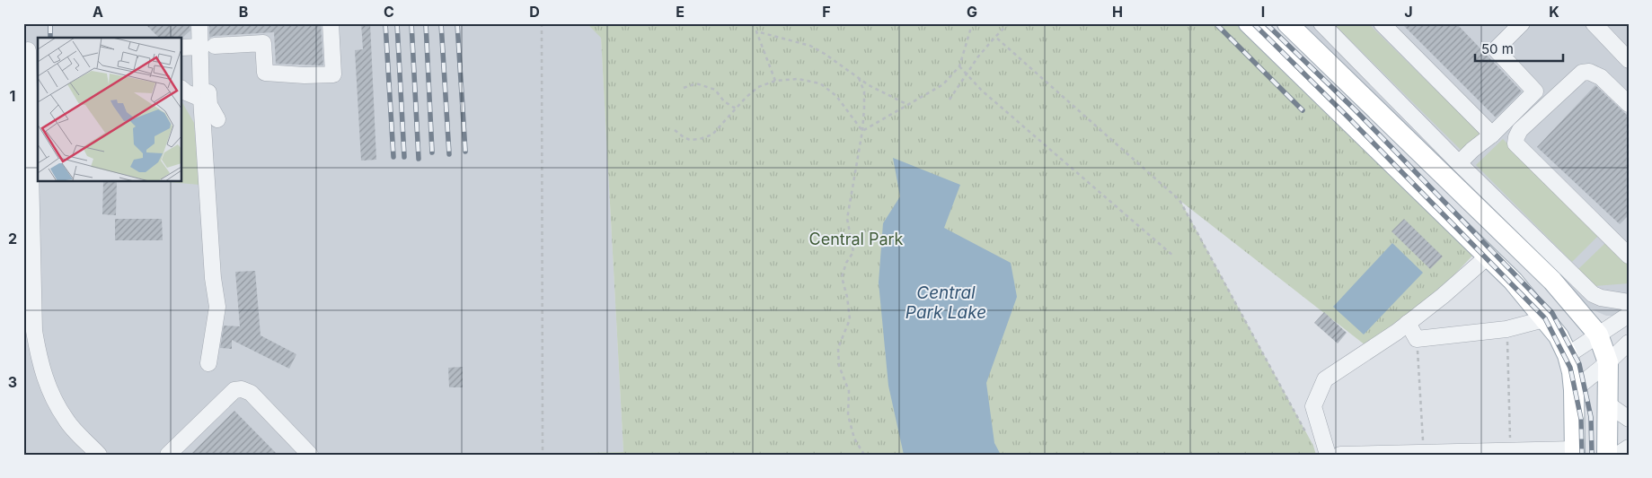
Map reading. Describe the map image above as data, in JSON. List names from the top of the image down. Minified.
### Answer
{"water":["Central Park Lake"],"parks":["Central Park"],"scale_bar":"50 m","grid":{"columns":["A","B","C","D","E","F","G","H","I","J","K"],"rows":["1","2","3"]}}
